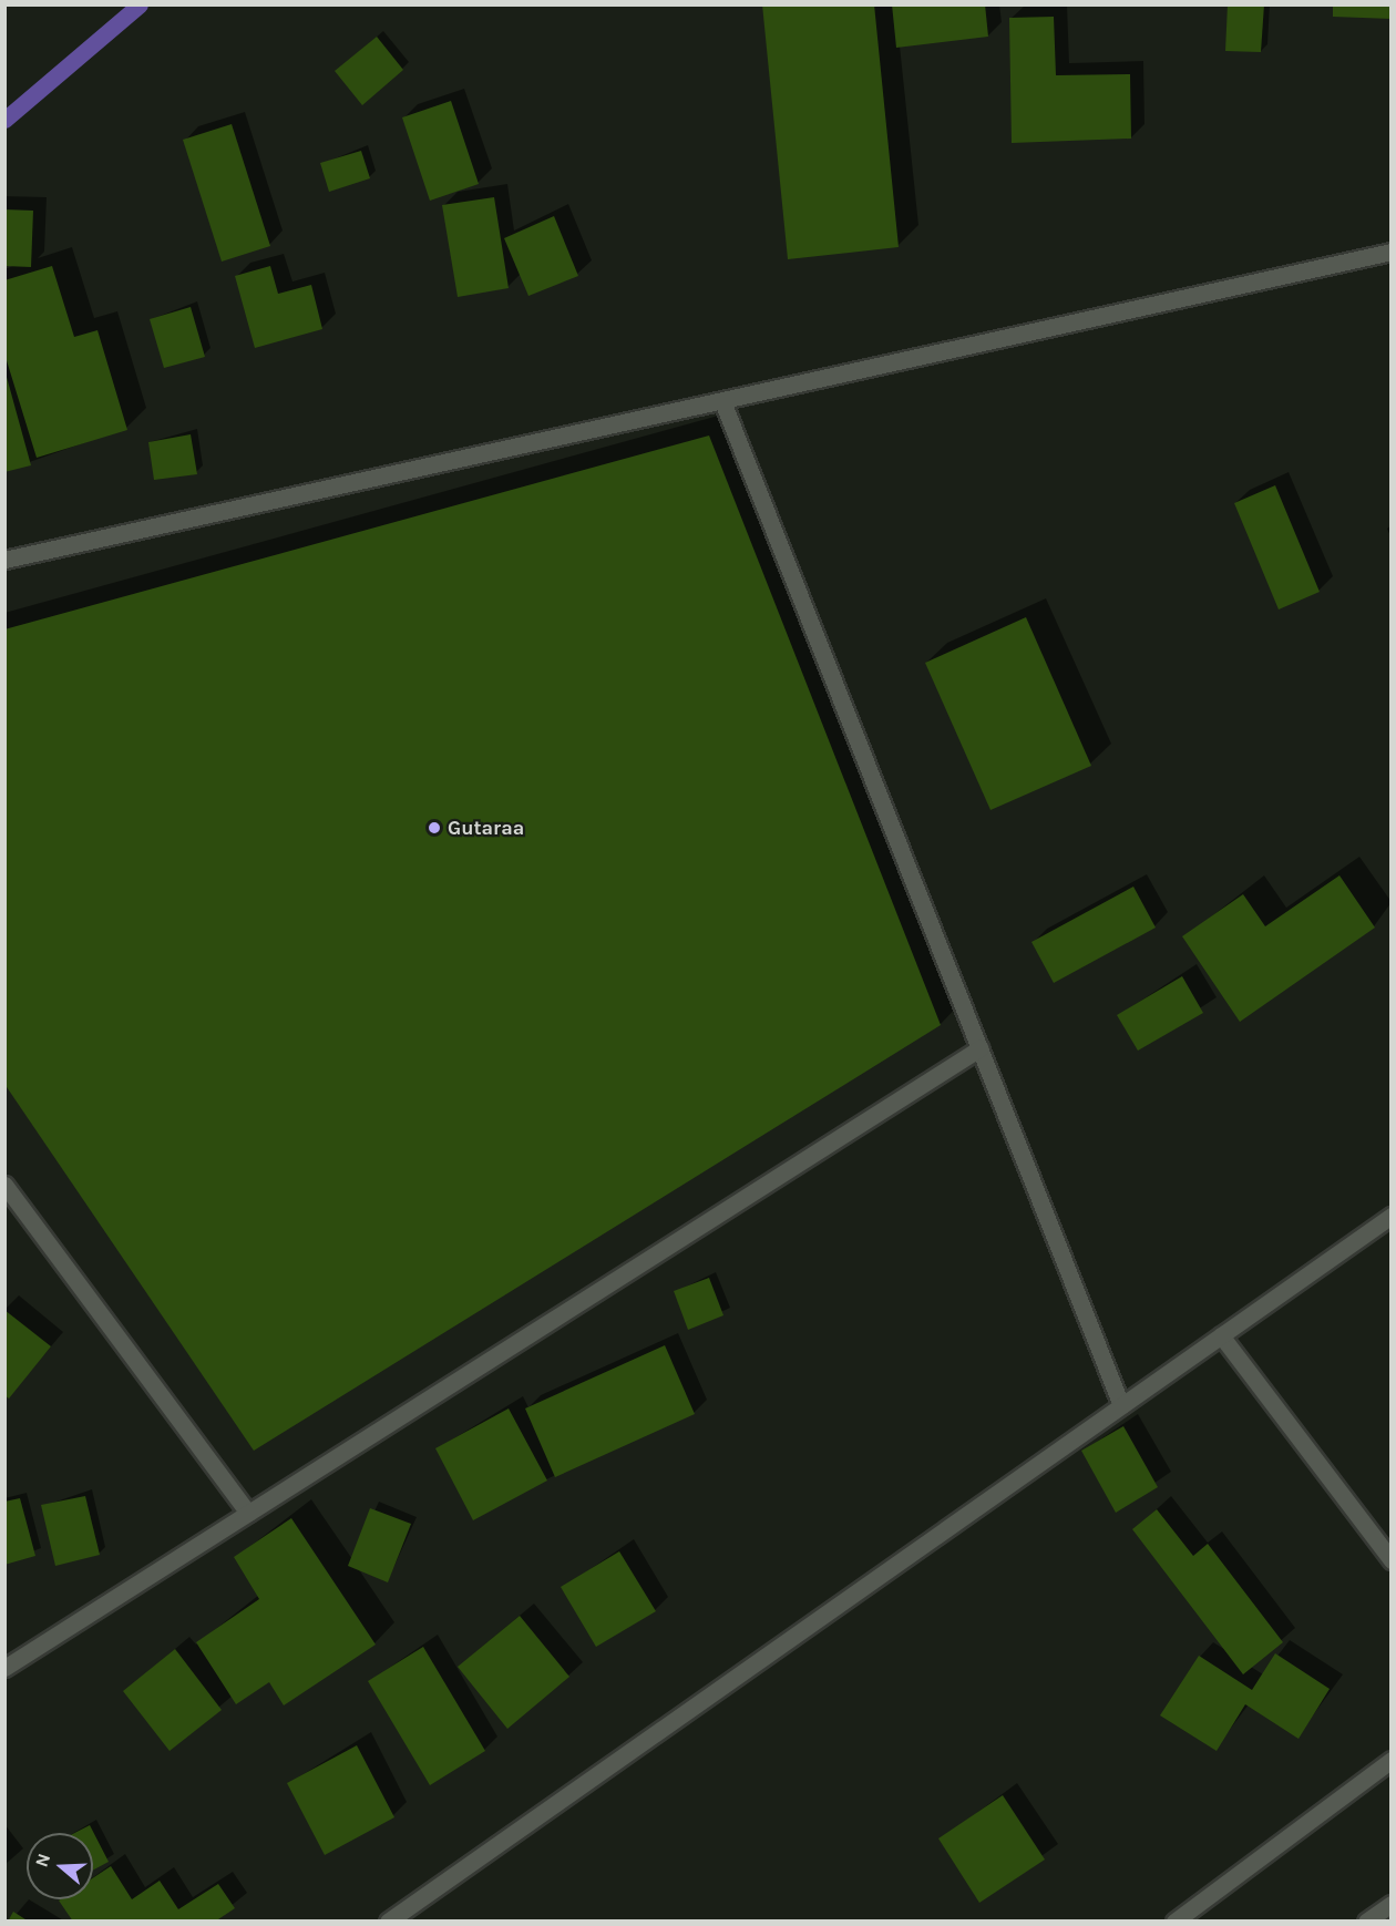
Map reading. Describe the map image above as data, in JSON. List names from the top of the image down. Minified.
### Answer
{"places":["Gutaraa"],"north":"left"}
